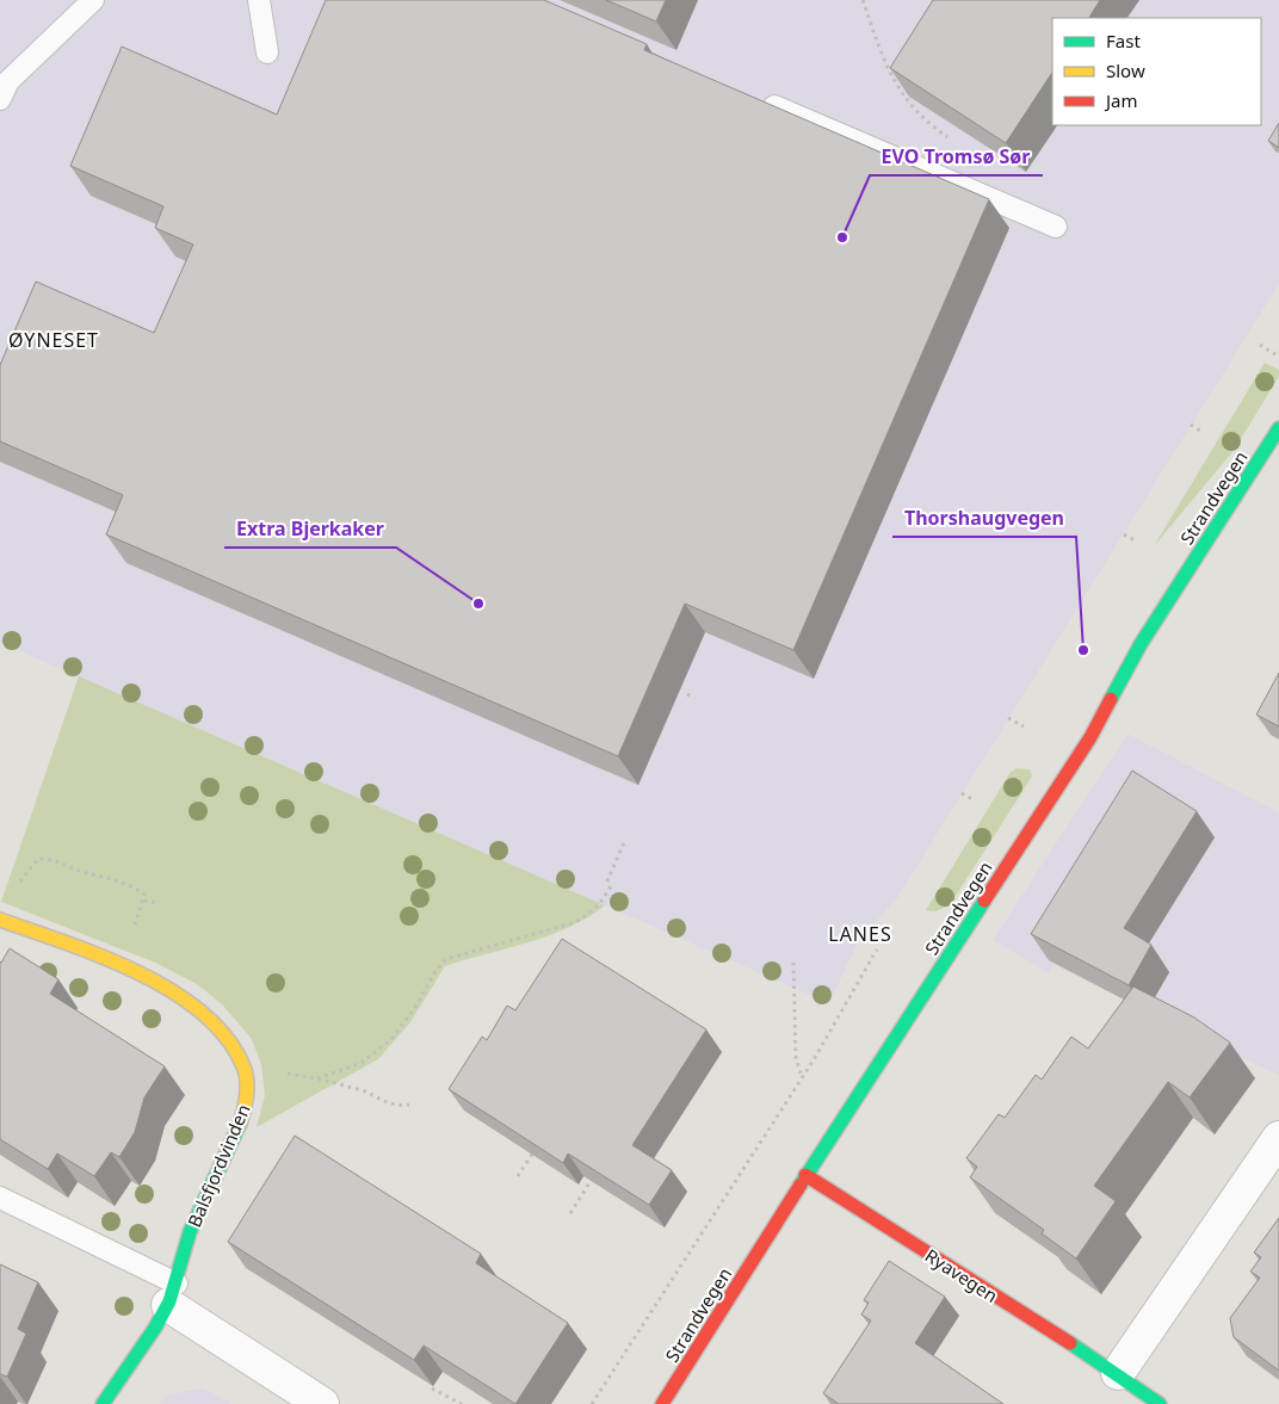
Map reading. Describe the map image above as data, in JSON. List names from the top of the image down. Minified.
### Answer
{"streets":{"street":["Strandvegen","Balsfjordvinden","Ryavegen"]},"crossings":[["Strandvegen","Ryavegen"]],"districts":["ØYNESET","LANES"],"places":["EVO Tromsø Sør","Extra Bjerkaker","Thorshaugvegen"],"legend":["Fast","Slow","Jam"]}
